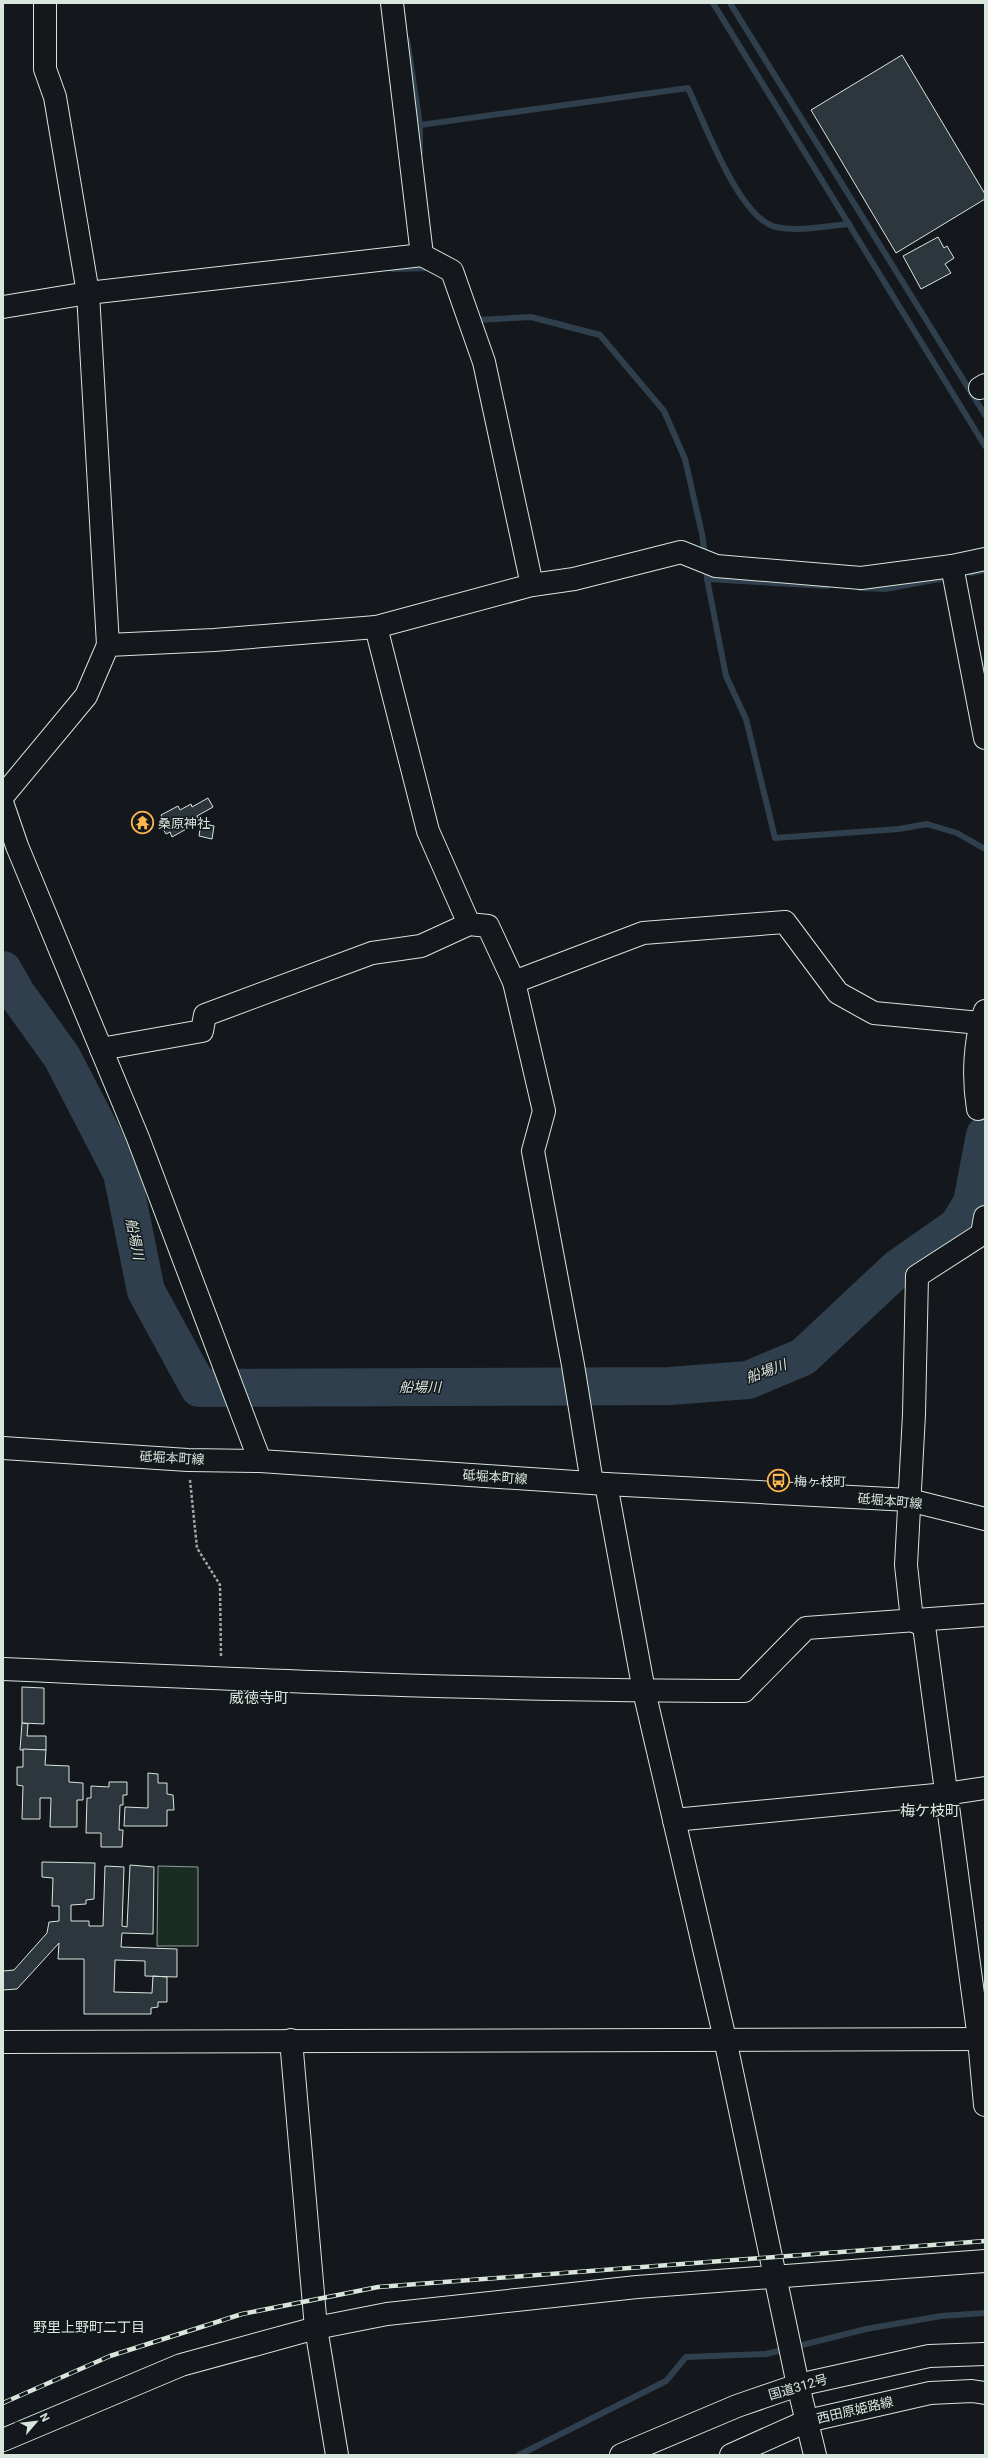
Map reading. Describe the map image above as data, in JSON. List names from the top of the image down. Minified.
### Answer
{"streets":{"main road":["砥堀本町線","国道312号","西田原姫路線"]},"districts":["威徳寺町","梅ケ枝町","野里上野町二丁目"],"water":["船場川"],"places":{"temple":["桑原神社"],"bus stop":["梅ヶ枝町"]},"north":"top right"}
